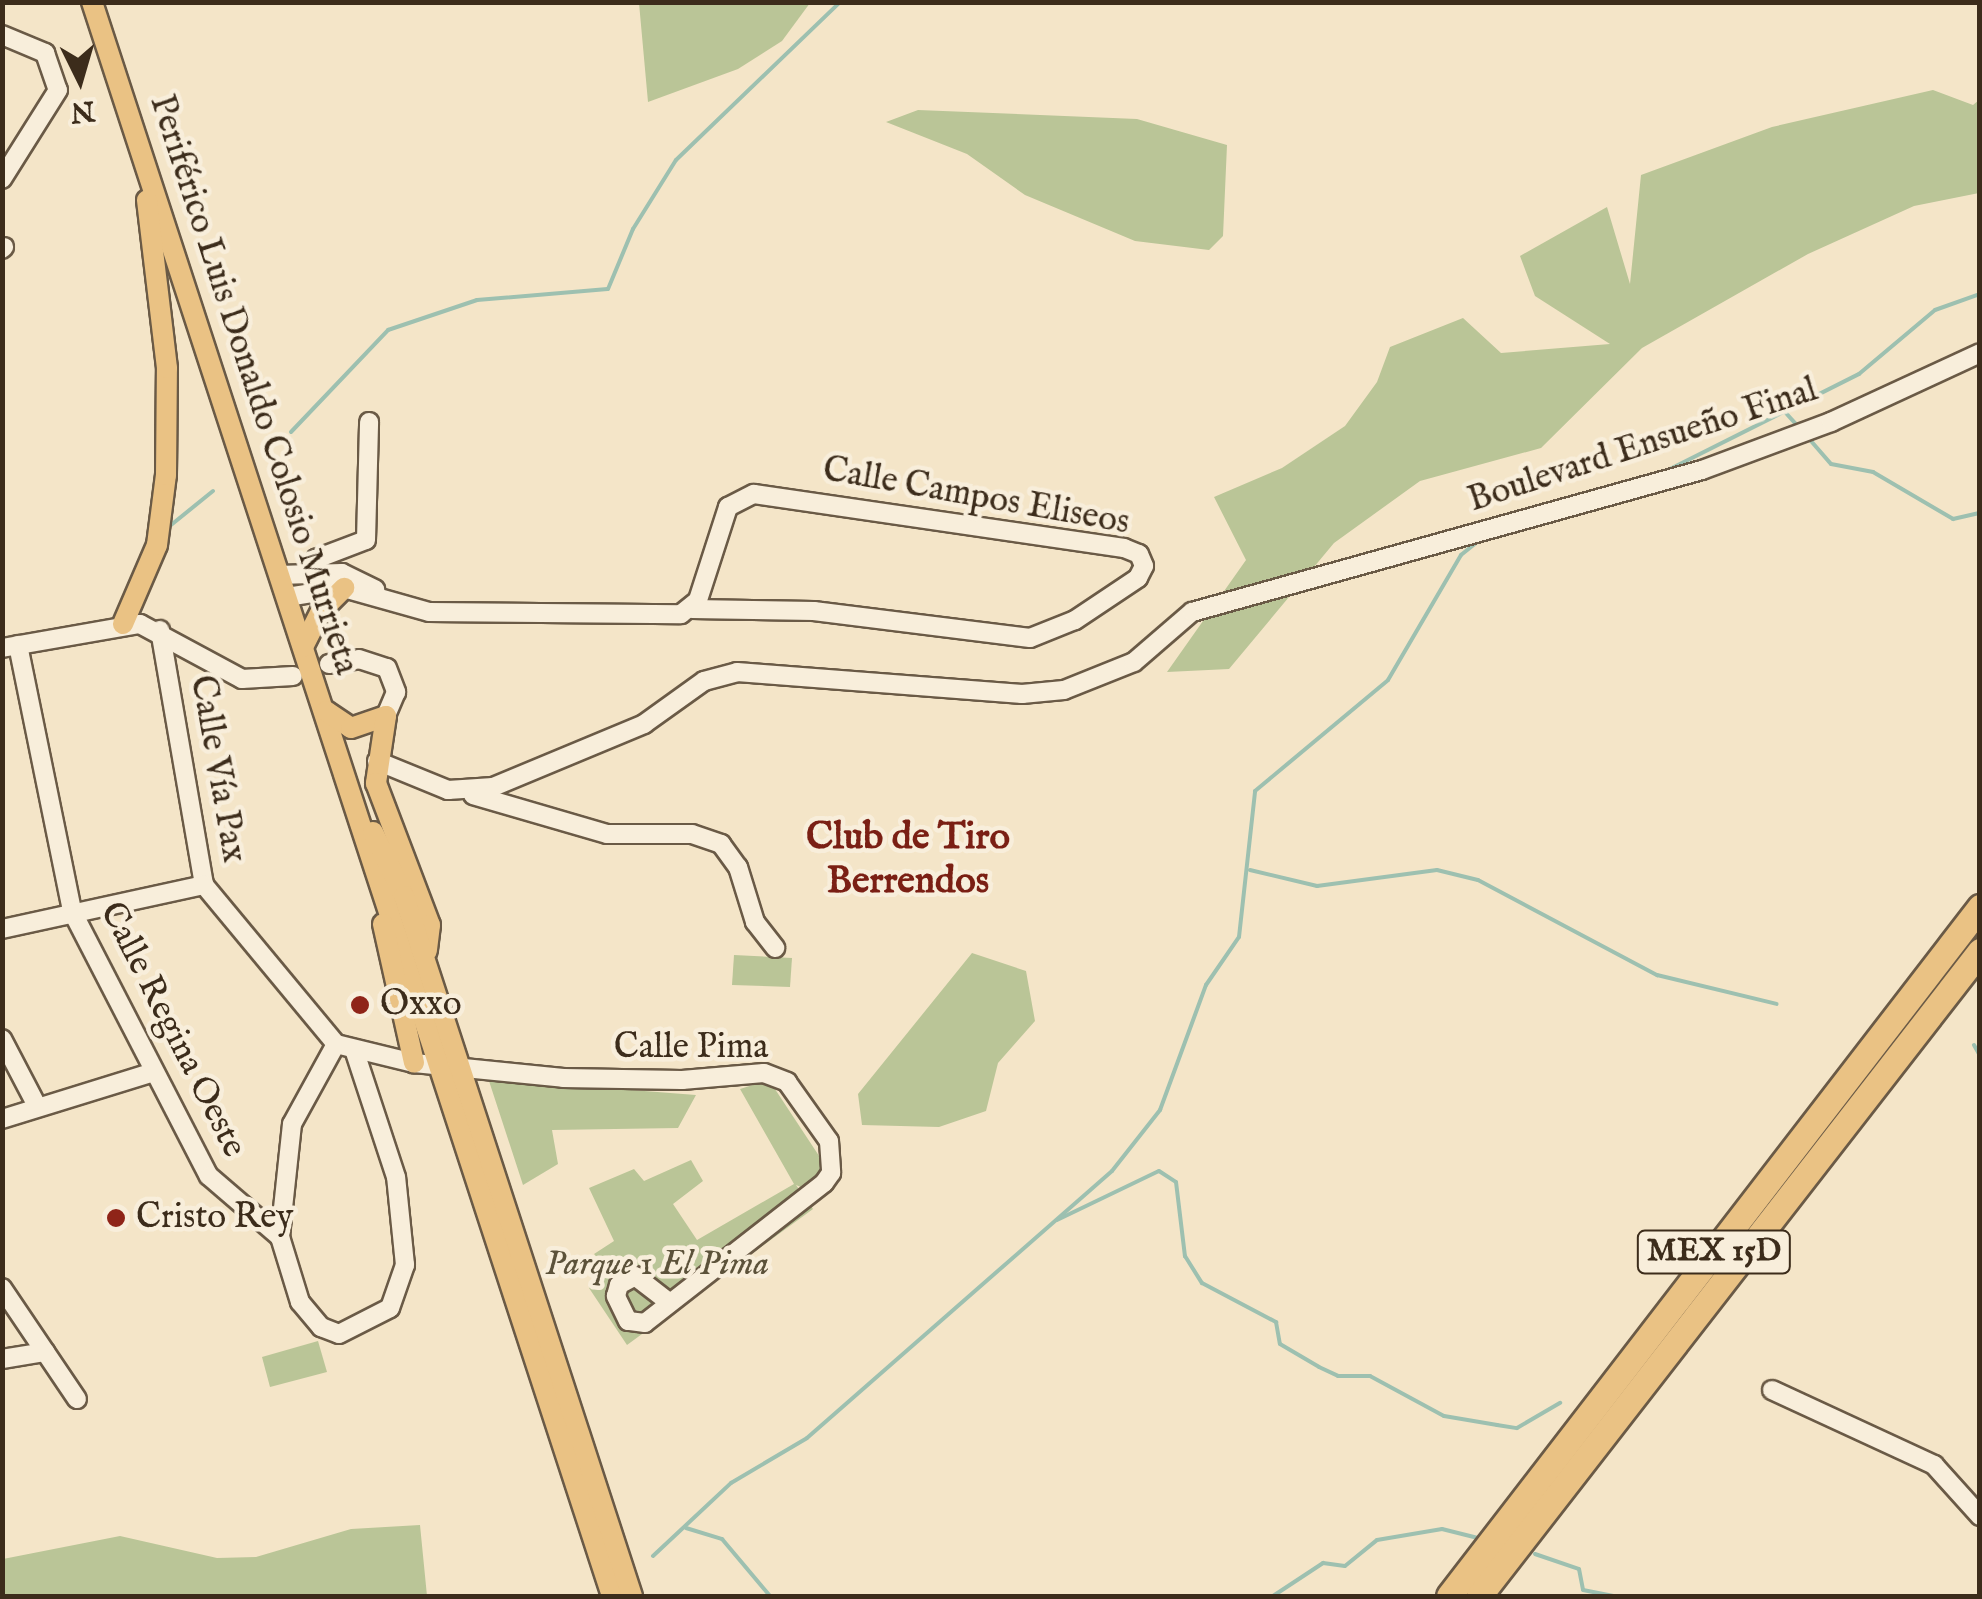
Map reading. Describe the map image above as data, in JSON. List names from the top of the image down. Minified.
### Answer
{"streets":{"highway":["MEX 15D"],"main road":["Periférico Luis Donaldo Colosio Murrieta"],"street":["Boulevard Ensueño Final","Calle Campos Eliseos","Calle Vía Pax","Calle Regina Oeste","Calle Pima"]},"crossings":[["Periférico Luis Donaldo Colosio Murrieta","Calle Vía Pax"],["Periférico Luis Donaldo Colosio Murrieta","Calle Pima"],["Calle Vía Pax","Calle Pima"]],"districts":["Club de Tiro Berrendos"],"parks":["Parque 1 El Pima"],"places":["Oxxo","Cristo Rey"],"north":"bottom"}
